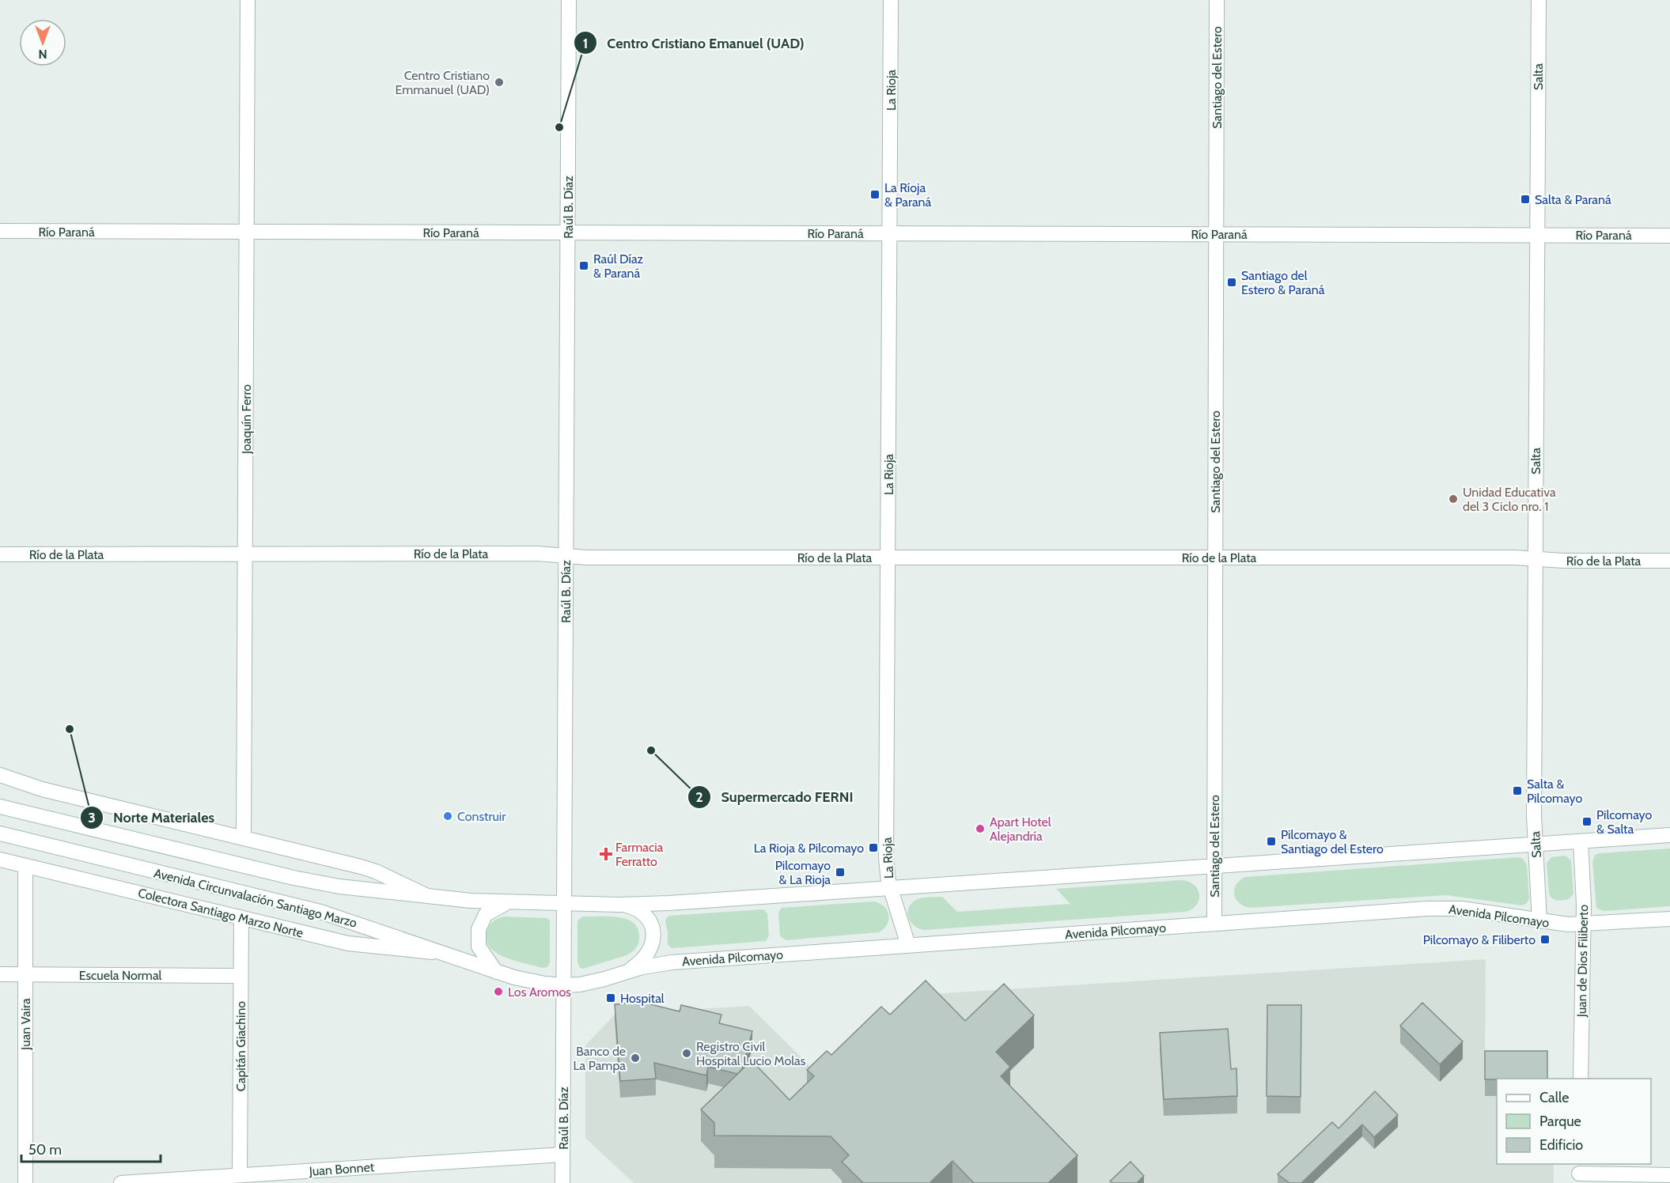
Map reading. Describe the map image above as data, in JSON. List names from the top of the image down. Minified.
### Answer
{"streets":{"street":["Salta","Santiago del Estero","La Rioja","Raúl B. Díaz","Río Paraná","Joaquín Ferro","Río de la Plata","Avenida Circunvalación Santiago Marzo","Colectora Santiago Marzo Norte","Avenida Pilcomayo","Juan de Dios Filiberto","Escuela Normal","Juan Vaira","Capitán Giachino","Juan Bonnet"]},"crossings":[["Salta","Río Paraná"],["Salta","Río de la Plata"],["Salta","Avenida Pilcomayo"],["Santiago del Estero","Río Paraná"],["Santiago del Estero","Río de la Plata"],["Santiago del Estero","Avenida Pilcomayo"],["La Rioja","Río Paraná"],["La Rioja","Río de la Plata"],["La Rioja","Avenida Pilcomayo"],["Raúl B. Díaz","Río Paraná"],["Raúl B. Díaz","Río de la Plata"],["Raúl B. Díaz","Avenida Circunvalación Santiago Marzo"],["Raúl B. Díaz","Avenida Pilcomayo"],["Raúl B. Díaz","Juan Bonnet"],["Río Paraná","Joaquín Ferro"],["Joaquín Ferro","Río de la Plata"],["Avenida Circunvalación Santiago Marzo","Colectora Santiago Marzo Norte"],["Avenida Circunvalación Santiago Marzo","Avenida Pilcomayo"],["Colectora Santiago Marzo Norte","Juan Vaira"],["Colectora Santiago Marzo Norte","Capitán Giachino"],["Avenida Pilcomayo","Juan de Dios Filiberto"],["Escuela Normal","Juan Vaira"],["Escuela Normal","Capitán Giachino"],["Capitán Giachino","Juan Bonnet"]],"places":{"other":["Centro Cristiano Emmanuel (UAD)","Centro Cristiano Emanuel (UAD)","Unidad Educativa del 3 Ciclo nro. 1","Norte Materiales","Supermercado FERNI","Construir","Apart Hotel Alejandría","Los Aromos","Registro Civil Hospital Lucio Molas","Banco de La Pampa"],"transit":["La Ríoja & Paraná","Salta & Paraná","Raúl Díaz & Paraná","Santiago del Estero & Paraná","Salta & Pilcomayo","Pilcomayo & Salta","Pilcomayo & Santiago del Estero","La Rioja & Pilcomayo","Pilcomayo & La Rioja","Pilcomayo & Filiberto","Hospital"],"health":["Farmacia Ferratto"]},"legend":["Calle","Parque","Edificio"],"scale_bar":"50 m","north":"bottom"}
